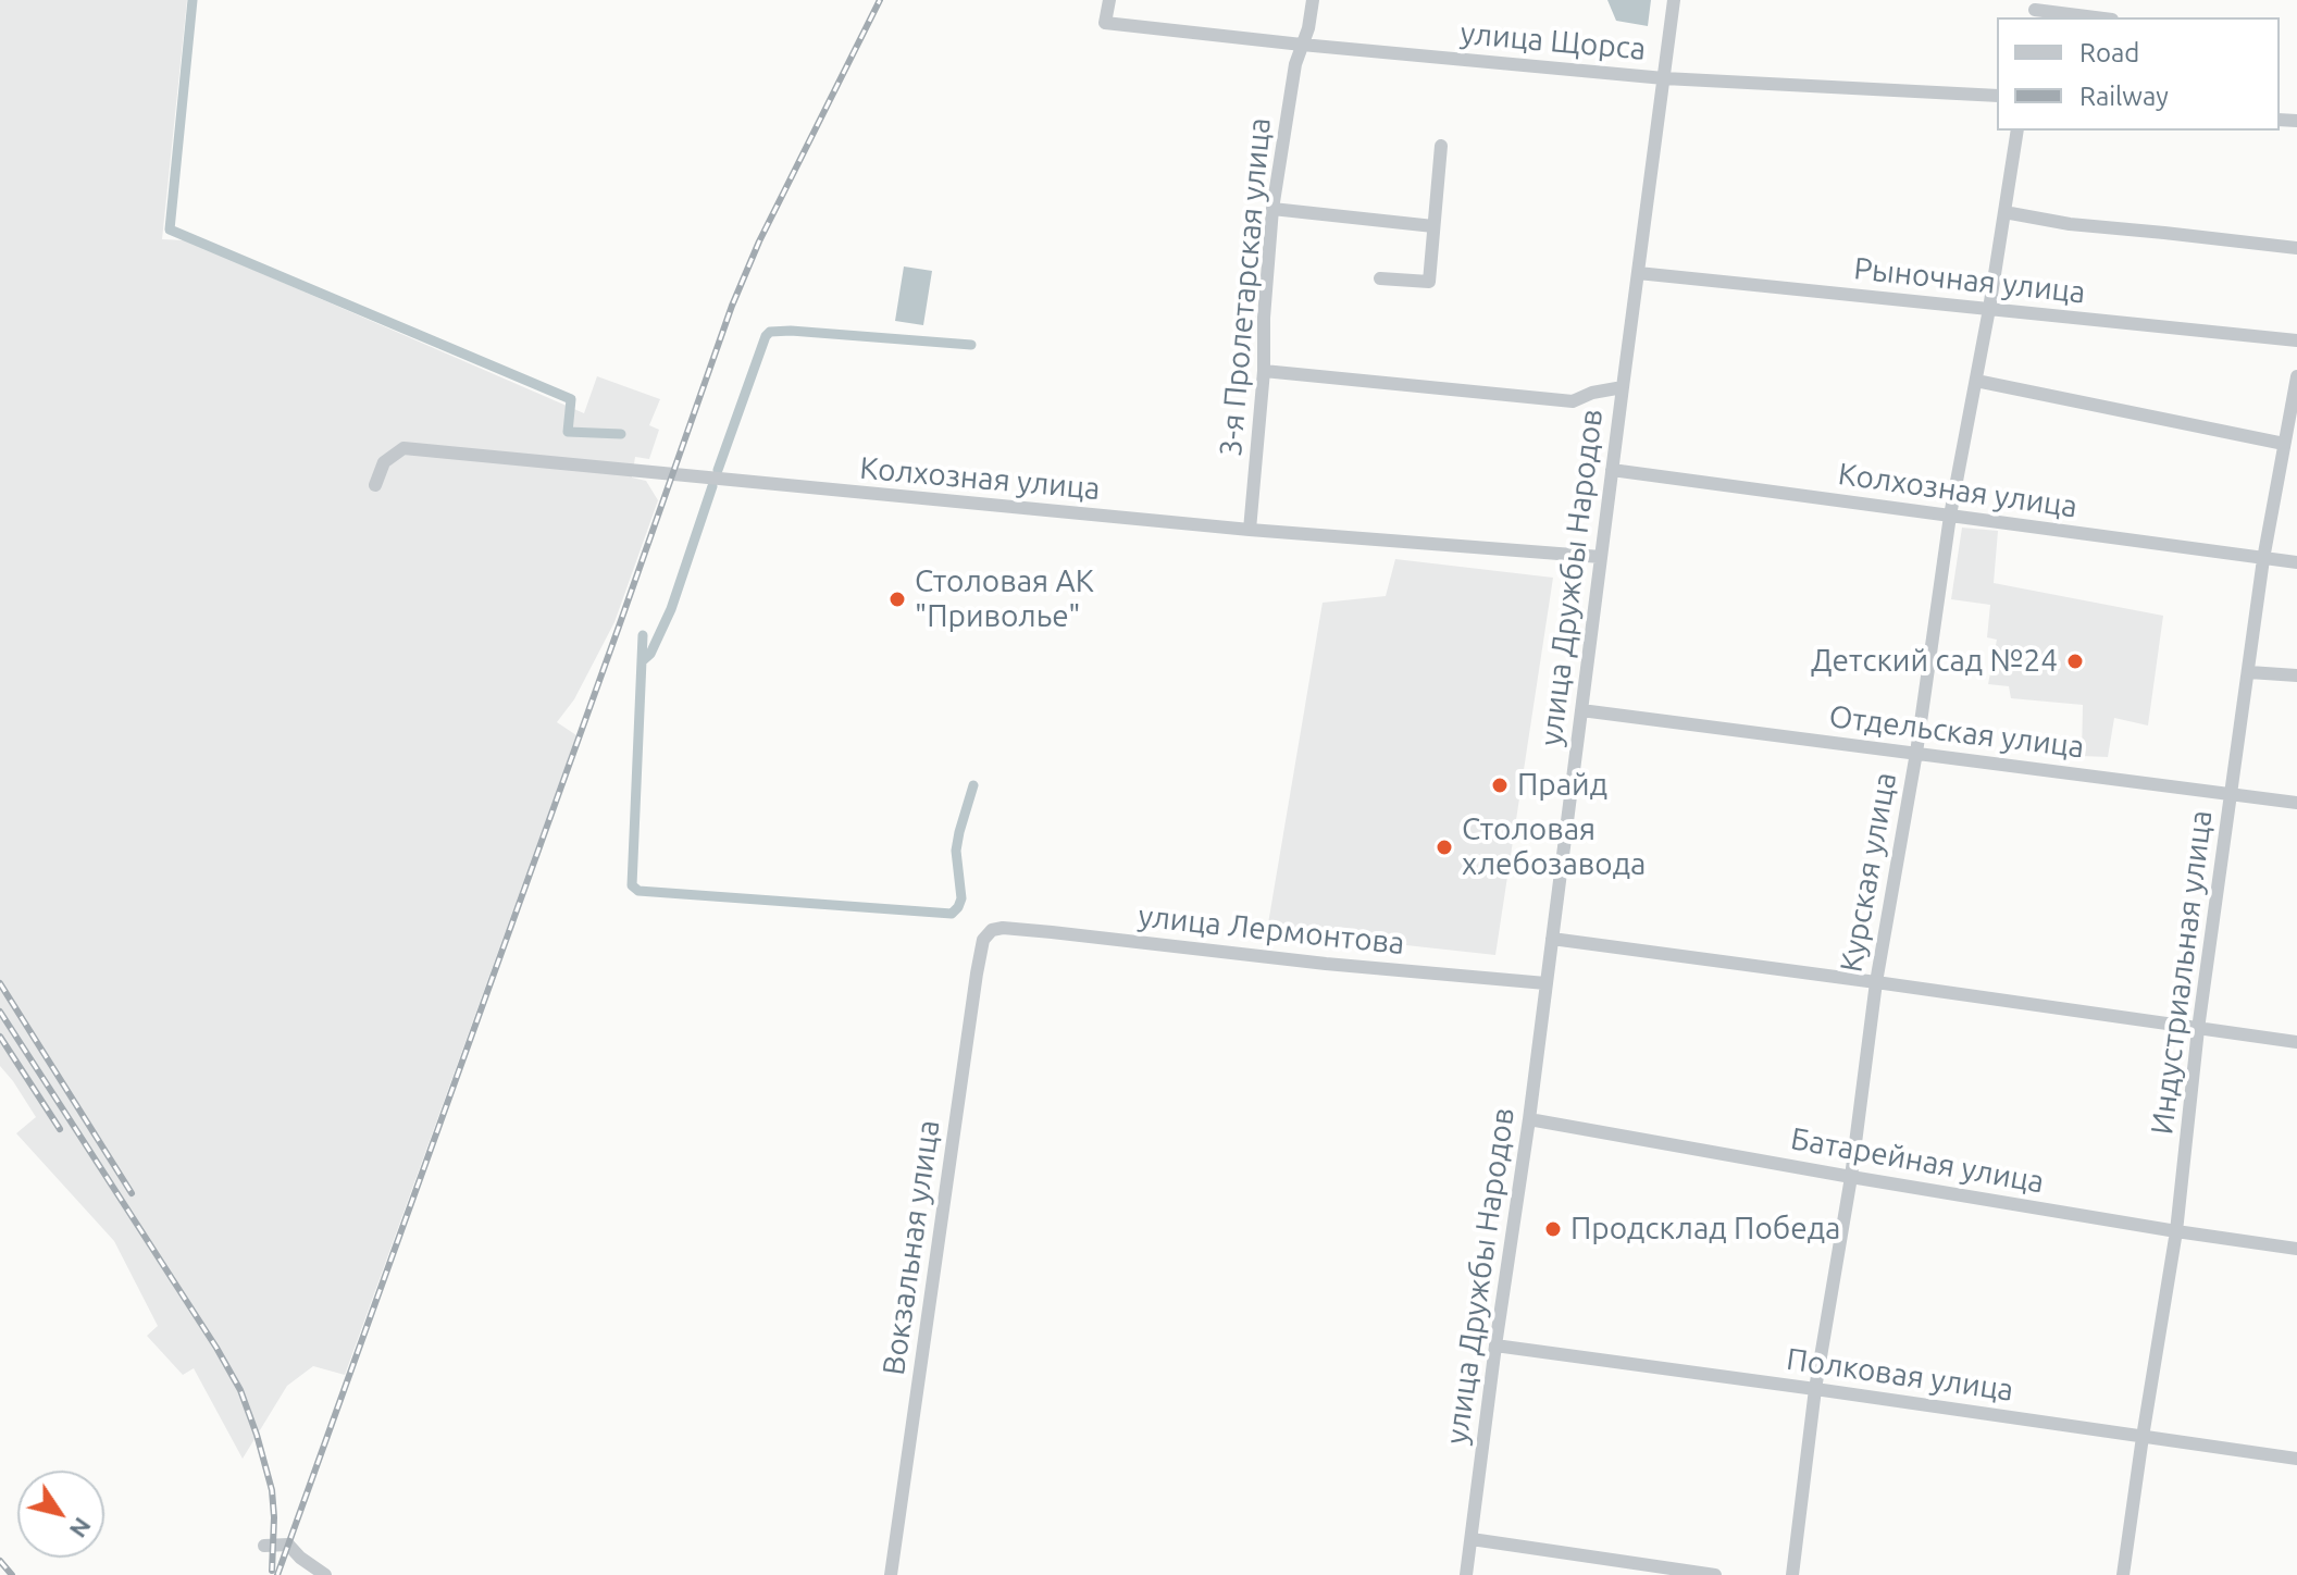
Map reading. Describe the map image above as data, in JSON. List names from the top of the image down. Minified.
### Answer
{"streets":{"street":["улица Щорса","Рыночная улица","3-я Пролетарская улица","Колхозная улица","улица Дружбы Народов","Отдельская улица","Курская улица","улица Лермонтова","Индустриальная улица","Батарейная улица","Вокзальная улица","Полковая улица"]},"crossings":[["улица Щорса","3-я Пролетарская улица"],["улица Щорса","улица Дружбы Народов"],["Рыночная улица","улица Дружбы Народов"],["Рыночная улица","Курская улица"],["3-я Пролетарская улица","Колхозная улица"],["Колхозная улица","улица Дружбы Народов"],["Колхозная улица","Курская улица"],["Колхозная улица","Индустриальная улица"],["улица Дружбы Народов","Отдельская улица"],["улица Дружбы Народов","улица Лермонтова"],["улица Дружбы Народов","Батарейная улица"],["улица Дружбы Народов","Полковая улица"],["Отдельская улица","Курская улица"],["Отдельская улица","Индустриальная улица"],["Курская улица","Батарейная улица"],["Курская улица","Полковая улица"],["улица Лермонтова","Вокзальная улица"],["Индустриальная улица","Батарейная улица"],["Индустриальная улица","Полковая улица"]],"places":["Столовая АК \"Приволье\"","Детский сад №24","Прайд","Столовая хлебозавода","Продсклад Победа"],"legend":["Road","Railway"],"north":"bottom right"}
